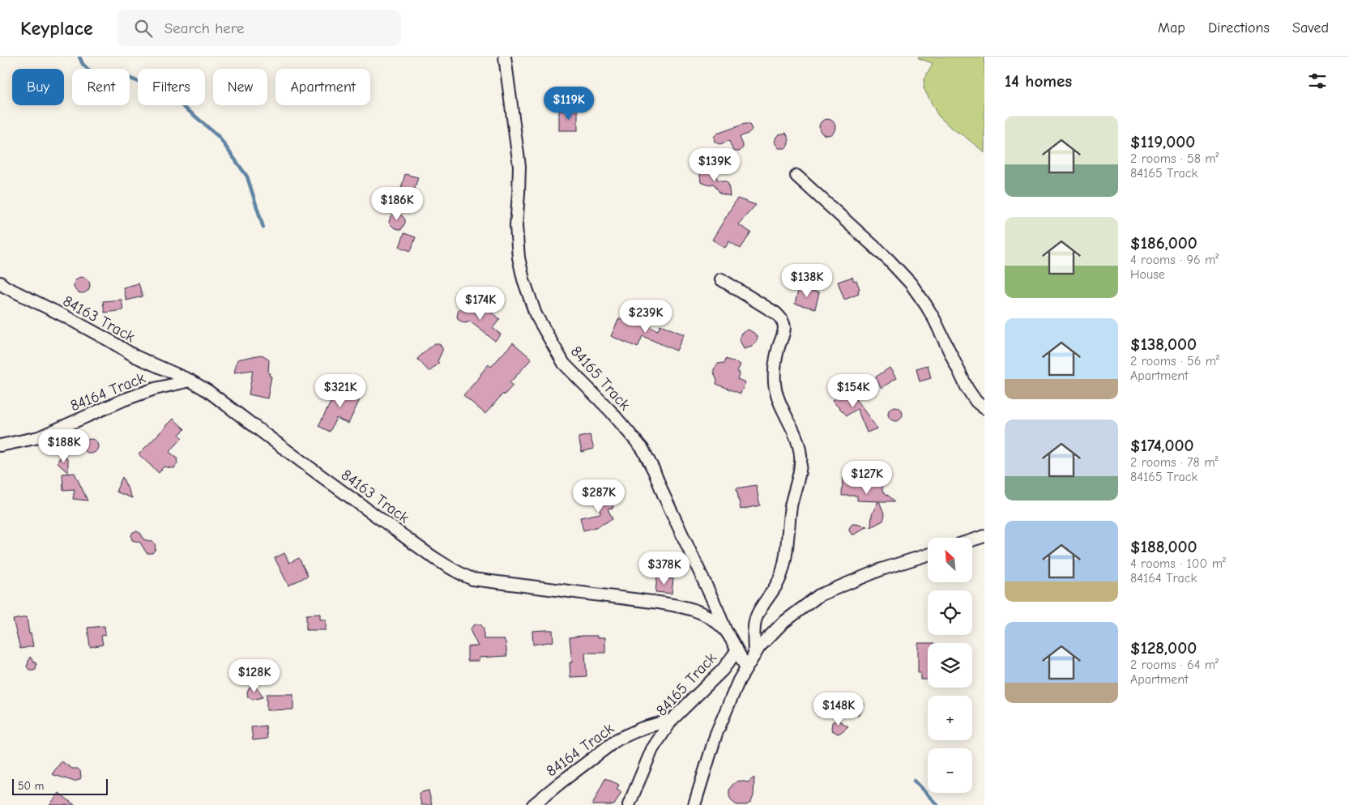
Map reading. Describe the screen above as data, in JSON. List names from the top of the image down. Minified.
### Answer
{"streets":{"street":["84163 Track","84165 Track","84164 Track"]},"crossings":[["84163 Track","84165 Track"],["84163 Track","84164 Track"],["84165 Track","84164 Track"]],"scale_bar":"50 m","north":"top left","page":{"header":"Keyplace","search":"Search here","nav":["Map","Directions","Saved"],"heading":"14 homes","chip":["Buy","Rent","Filters","New","Apartment"],"price":["$119K","$139K","$186K","$138K","$174K","$239K","$321K","$154K","$188K","$127K","$287K","$378K","$128K","$148K"],"list":[{"name":"$119,000","note":"2 rooms · 58 m² · 84165 Track"},{"name":"$186,000","note":"4 rooms · 96 m² · House"},{"name":"$138,000","note":"2 rooms · 56 m² · Apartment"},{"name":"$174,000","note":"2 rooms · 78 m² · 84165 Track"},{"name":"$188,000","note":"4 rooms · 100 m² · 84164 Track"},{"name":"$128,000","note":"2 rooms · 64 m² · Apartment"}],"map_buttons":["+","−"],"scale":"50 m"}}
